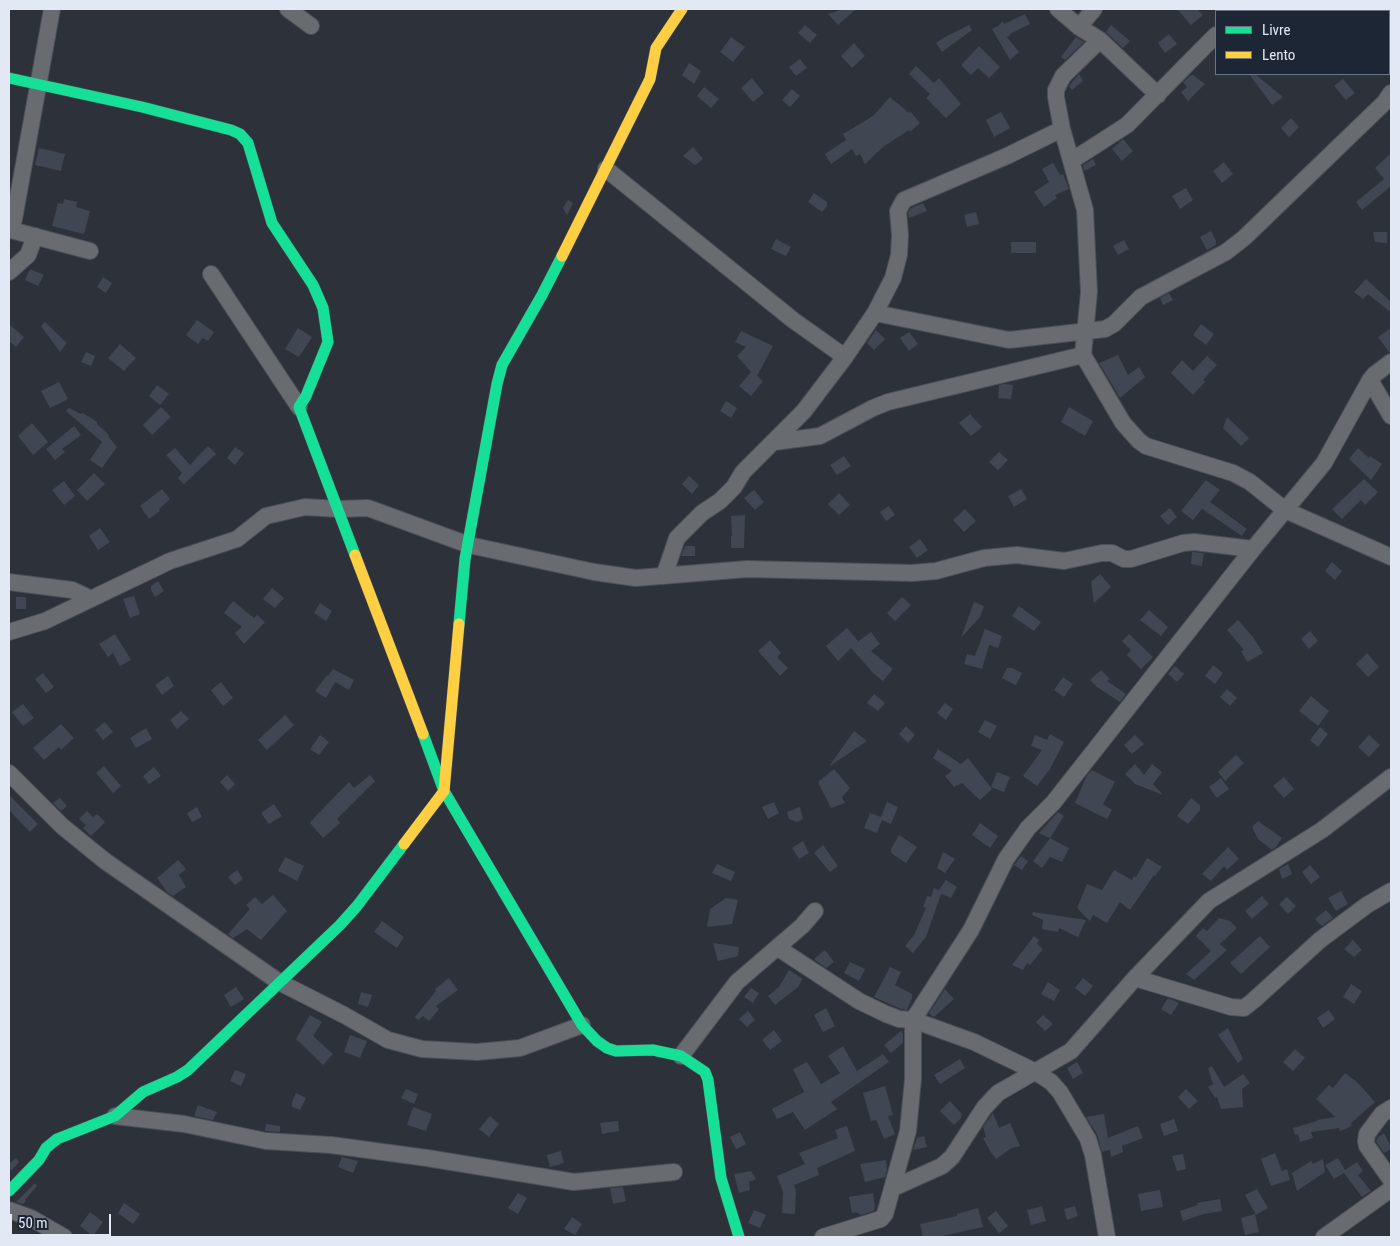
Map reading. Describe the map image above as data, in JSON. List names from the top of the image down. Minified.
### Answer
{"legend":["Livre","Lento"],"scale_bar":"50 m"}
